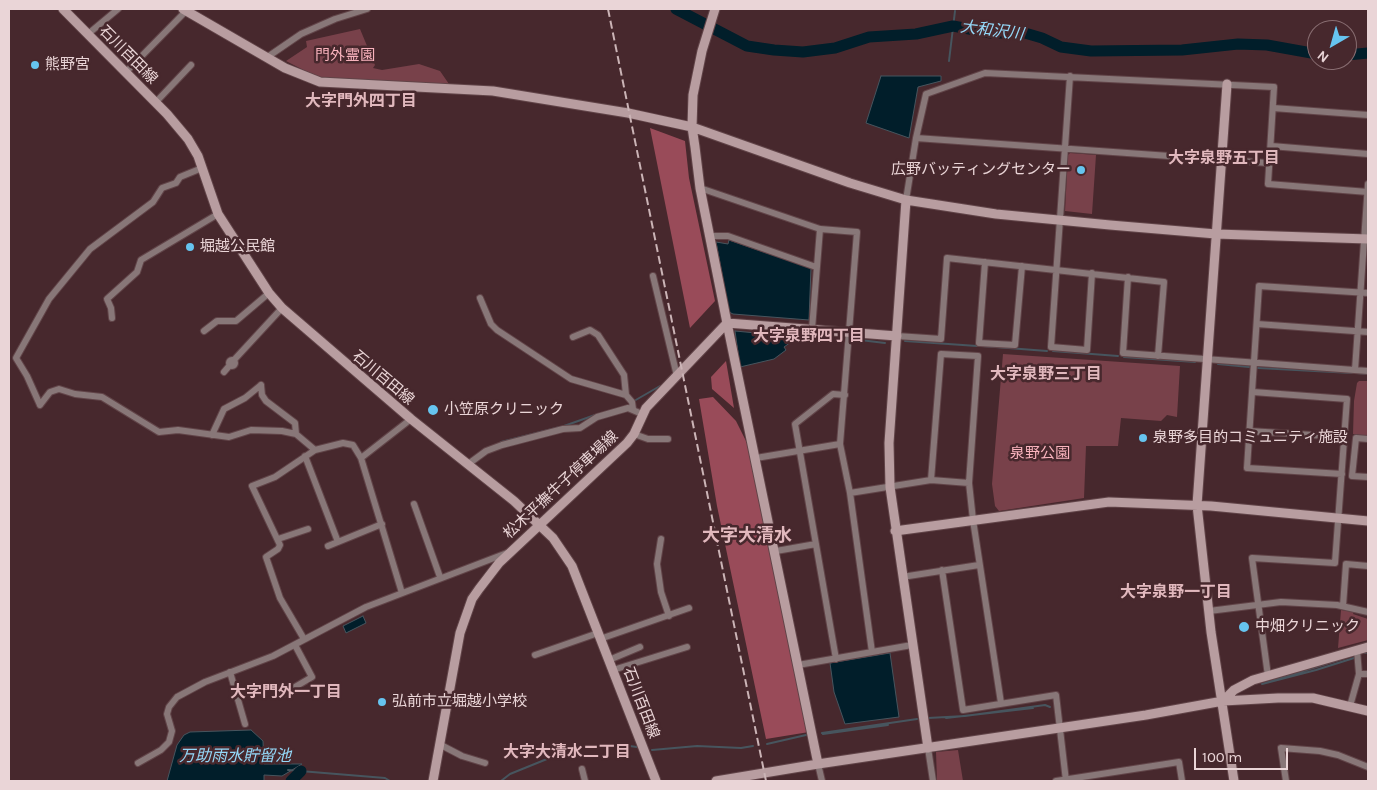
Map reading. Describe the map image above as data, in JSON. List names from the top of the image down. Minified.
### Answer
{"streets":{"street":["石川百田線","松木平撫牛子停車場線"]},"crossings":[["石川百田線","松木平撫牛子停車場線"]],"districts":["大字門外四丁目","大字泉野五丁目","大字泉野四丁目","大字泉野三丁目","大字大清水","大字泉野一丁目","大字門外一丁目","大字大清水二丁目"],"water":["大和沢川","万助雨水貯留池"],"parks":["門外霊園","泉野公園"],"places":["熊野宮","広野バッティングセンター","堀越公民館","小笠原クリニック","泉野多目的コミュニティ施設","中畑クリニック","弘前市立堀越小学校"],"scale_bar":"100 m","north":"bottom left"}
